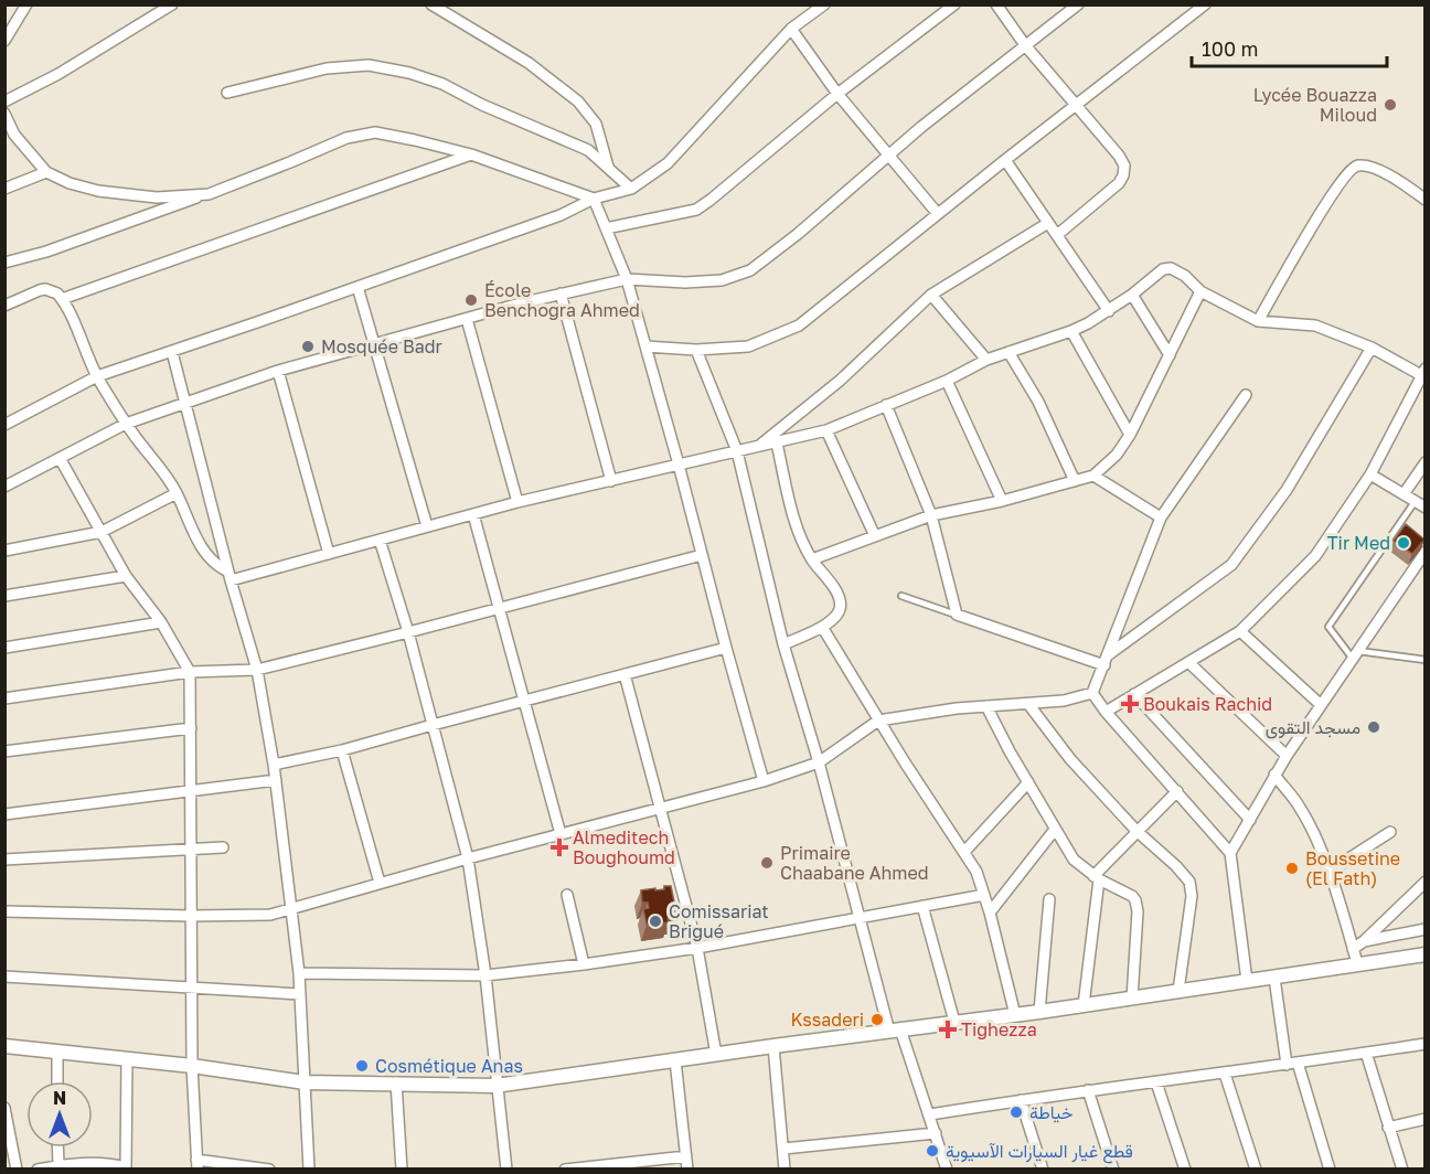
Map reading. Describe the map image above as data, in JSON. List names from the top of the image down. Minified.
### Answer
{"places":{"other":["Lycée Bouazza Miloud","École Benchogra Ahmed","Mosquée Badr","Tir Med","مسجد التقوى","Primaire Chaabane Ahmed","Boussetine (El Fath)","Comissariat Brigué","Kssaderi","Cosmétique Anas","خياطة","قطع غيار السيارات الآسيوية"],"health":["Boukais Rachid","Almeditech Boughoumd","Tighezza"]},"scale_bar":"100 m","north":"top"}
